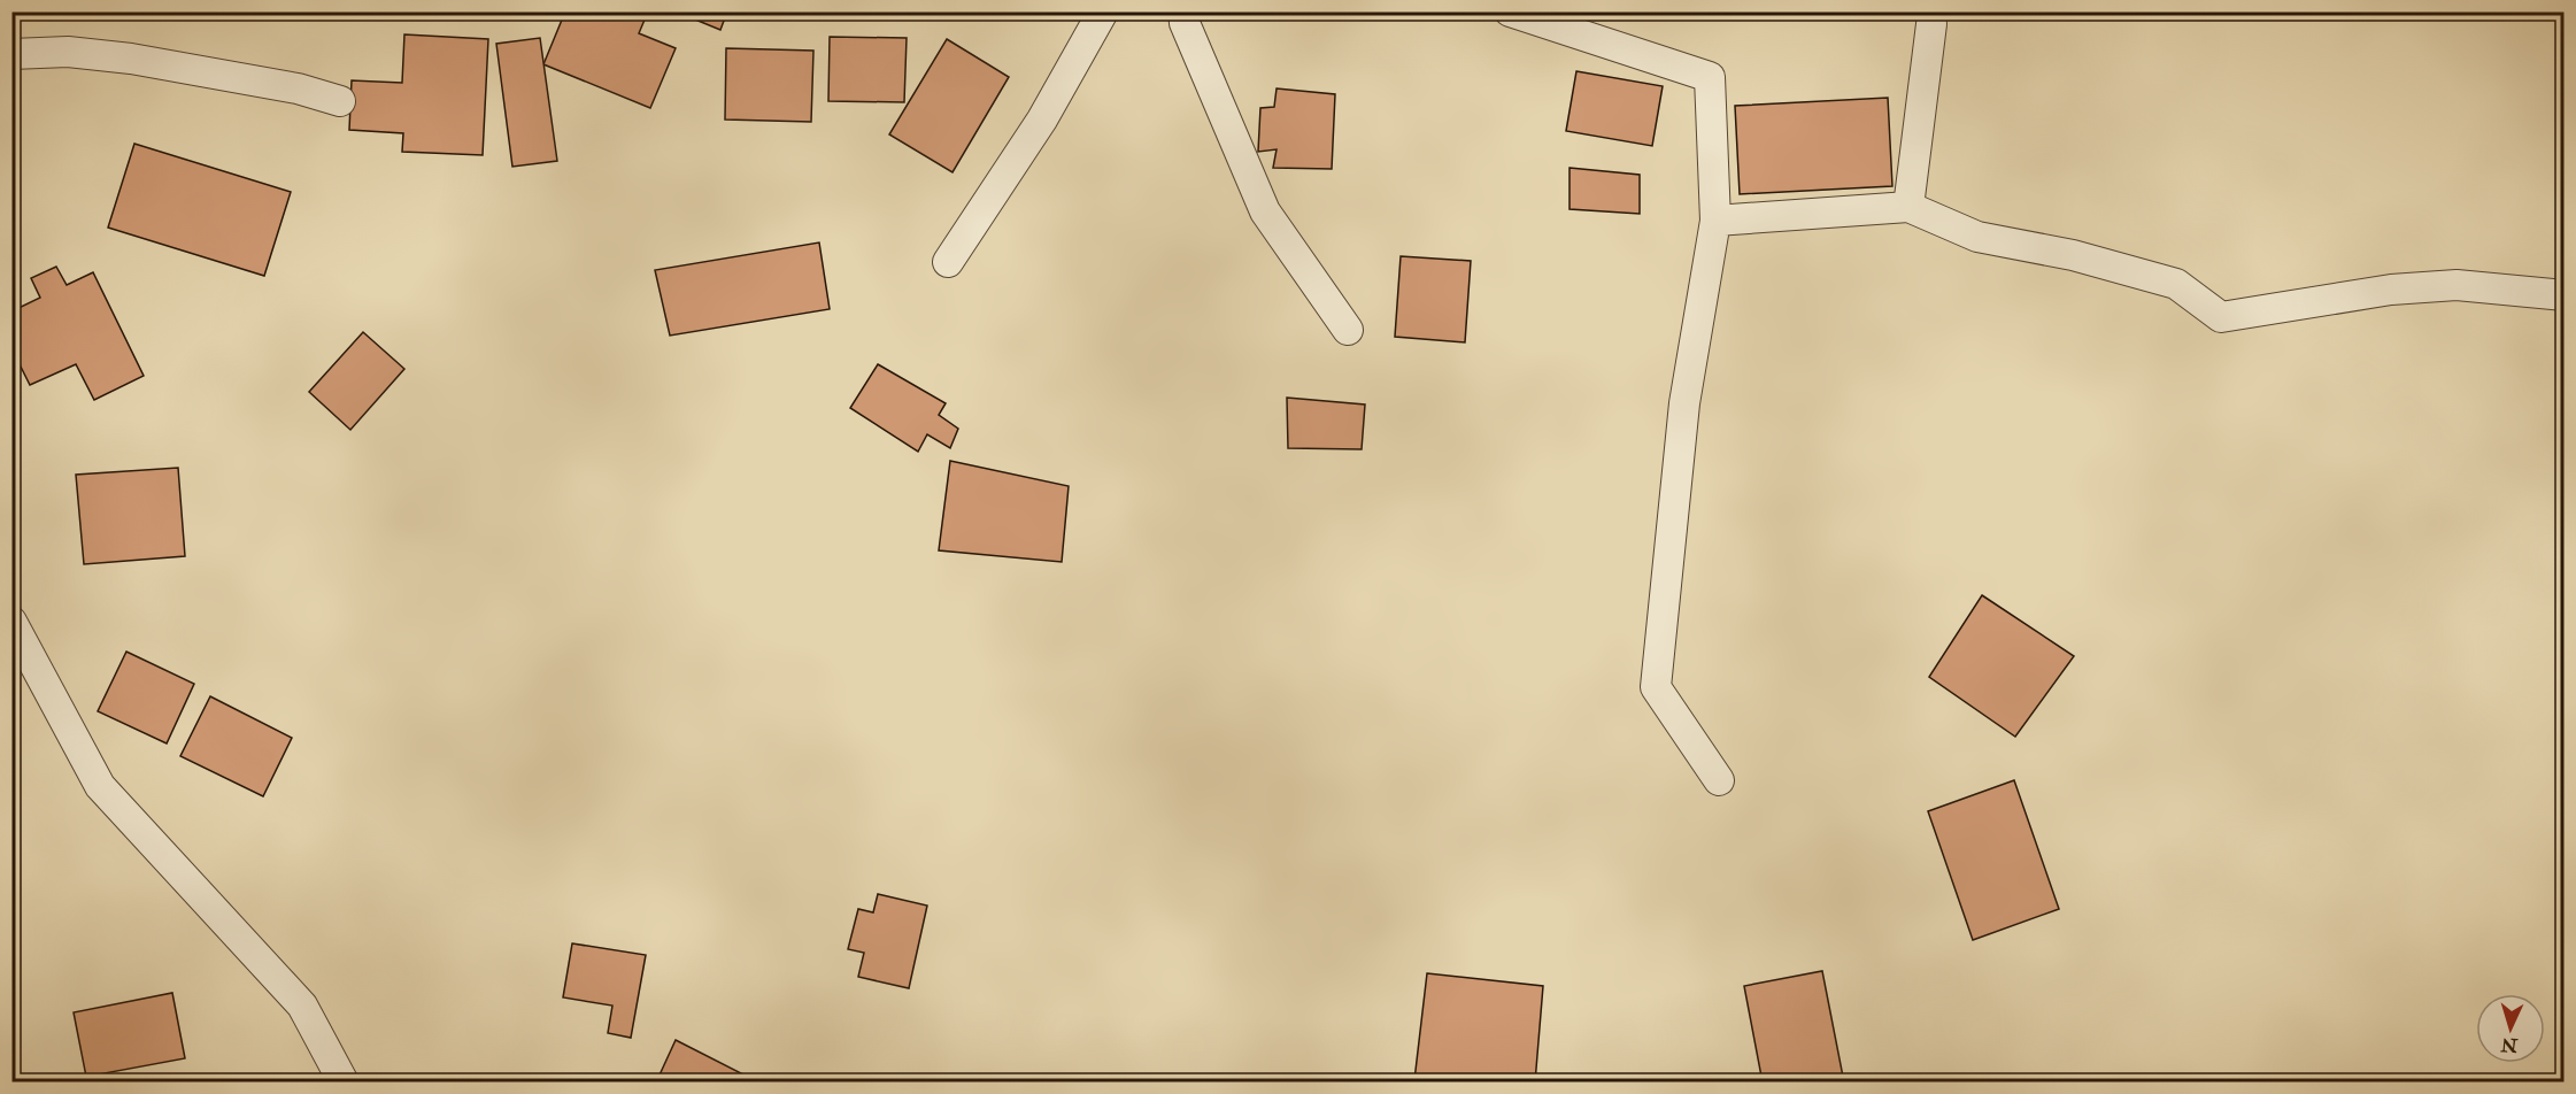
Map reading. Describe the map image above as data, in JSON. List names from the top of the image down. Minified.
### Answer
{"north":"bottom"}
